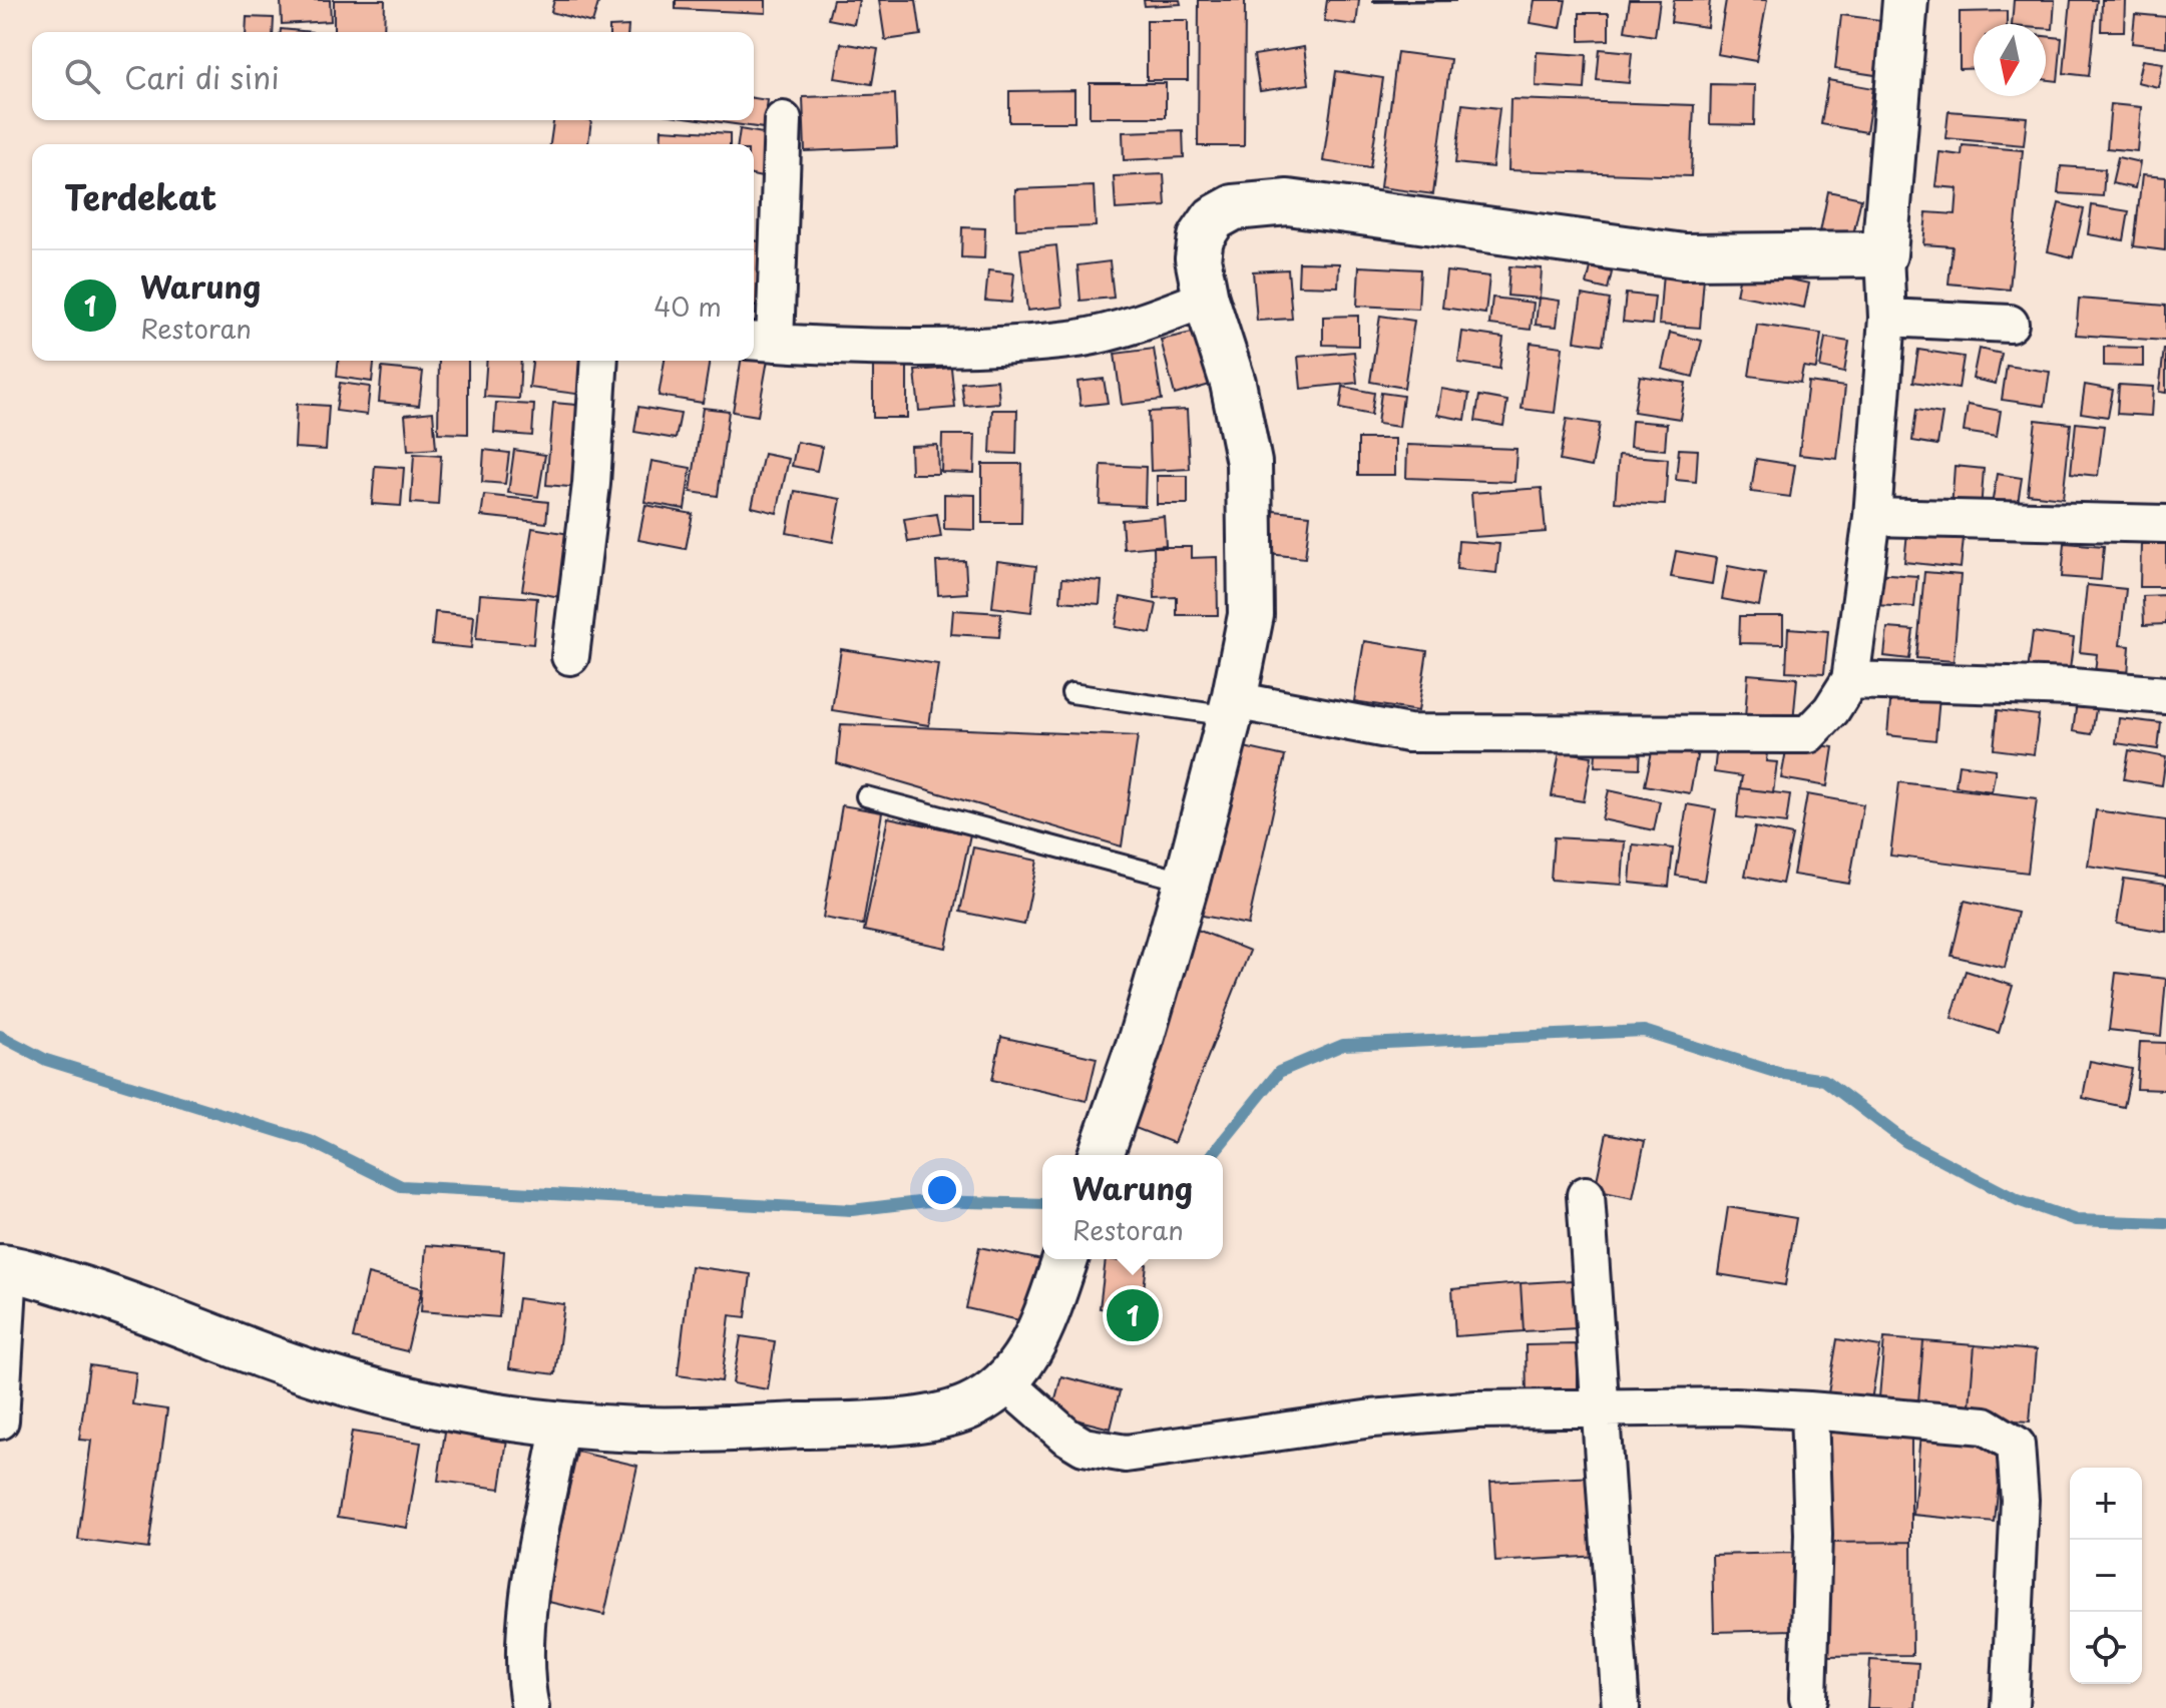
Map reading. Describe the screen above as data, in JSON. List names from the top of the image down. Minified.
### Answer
{"north":"bottom","page":{"search":"Cari di sini","heading":"Terdekat","list":[{"mark":"1","name":"Warung","note":"Restoran","value":"40 m"}],"popup":["Warung","Restoran"],"pins":"1","map_buttons":["+","−"]}}
